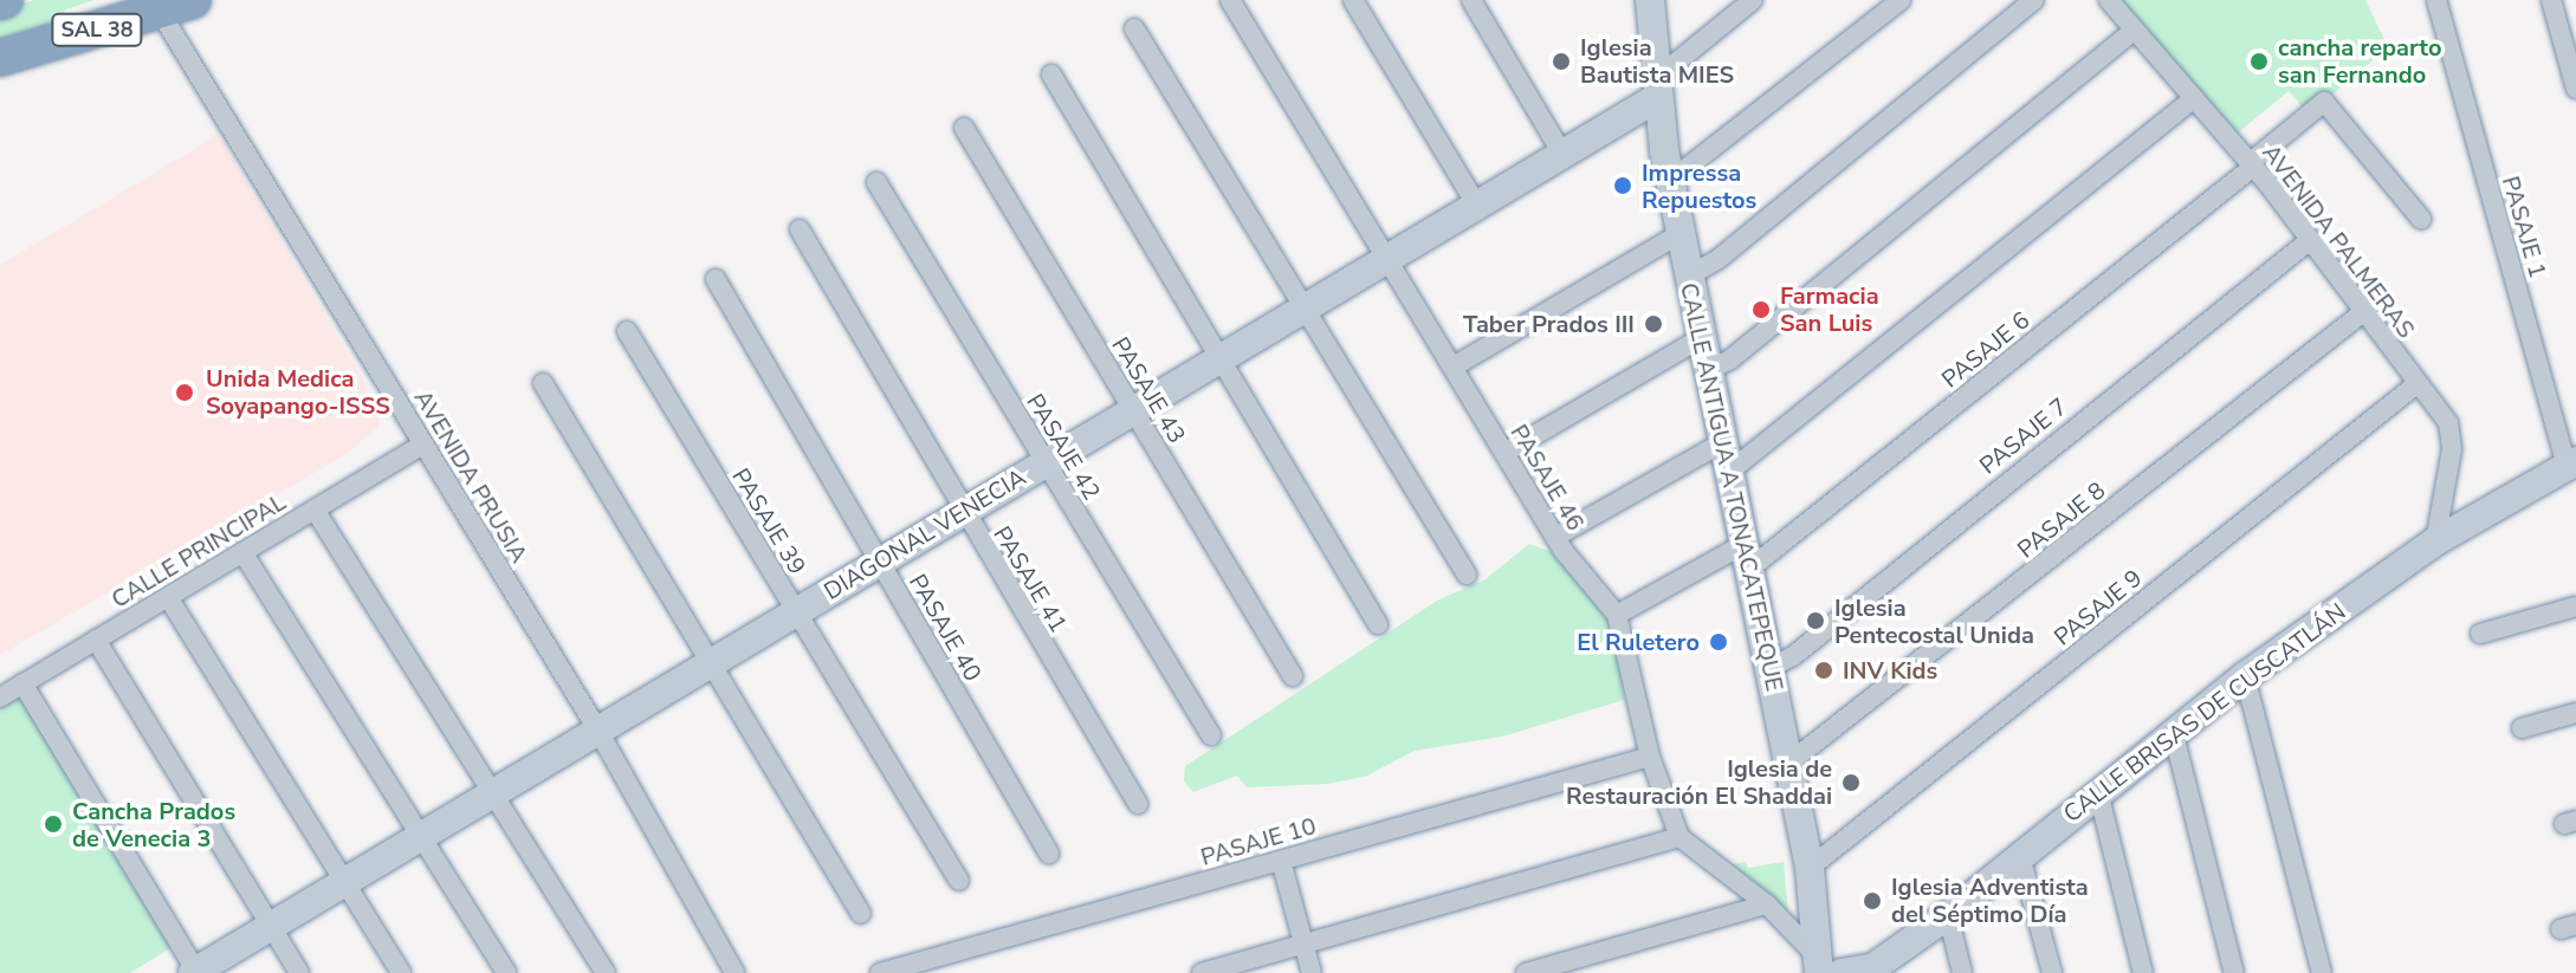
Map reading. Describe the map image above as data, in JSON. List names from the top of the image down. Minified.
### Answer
{"streets":{"highway":["SAL 38"],"street":["PASAJE 1","AVENIDA PALMERAS","PASAJE 6","PASAJE 43","PASAJE 7","PASAJE 42","AVENIDA PRUSIA","PASAJE 46","CALLE ANTIGUA A TONACATEPEQUE","PASAJE 8","PASAJE 39","DIAGONAL VENECIA","CALLE PRINCIPAL","PASAJE 41","PASAJE 9","PASAJE 40","CALLE BRISAS DE CUSCATLÁN","PASAJE 10"]},"crossings":[["SAL 38","AVENIDA PRUSIA"],["PASAJE 1","CALLE BRISAS DE CUSCATLÁN"],["AVENIDA PALMERAS","PASAJE 6"],["AVENIDA PALMERAS","PASAJE 7"],["AVENIDA PALMERAS","PASAJE 8"],["AVENIDA PALMERAS","PASAJE 9"],["AVENIDA PALMERAS","CALLE BRISAS DE CUSCATLÁN"],["PASAJE 6","PASAJE 46"],["PASAJE 6","CALLE ANTIGUA A TONACATEPEQUE"],["PASAJE 43","DIAGONAL VENECIA"],["PASAJE 7","CALLE ANTIGUA A TONACATEPEQUE"],["PASAJE 42","DIAGONAL VENECIA"],["AVENIDA PRUSIA","DIAGONAL VENECIA"],["AVENIDA PRUSIA","CALLE PRINCIPAL"],["PASAJE 46","DIAGONAL VENECIA"],["PASAJE 46","PASAJE 10"],["CALLE ANTIGUA A TONACATEPEQUE","PASAJE 8"],["CALLE ANTIGUA A TONACATEPEQUE","DIAGONAL VENECIA"],["CALLE ANTIGUA A TONACATEPEQUE","PASAJE 9"],["CALLE ANTIGUA A TONACATEPEQUE","CALLE BRISAS DE CUSCATLÁN"],["PASAJE 39","DIAGONAL VENECIA"],["DIAGONAL VENECIA","PASAJE 41"],["DIAGONAL VENECIA","PASAJE 40"]],"places":["Iglesia Bautista MIES","cancha reparto san Fernando","Impressa Repuestos","Farmacia San Luis","Taber Prados III","Unida Medica Soyapango-ISSS","Iglesia Pentecostal Unida","El Ruletero","INV Kids","Iglesia de Restauración El Shaddai","Cancha Prados de Venecia 3","Iglesia Adventista del Séptimo Día"]}
